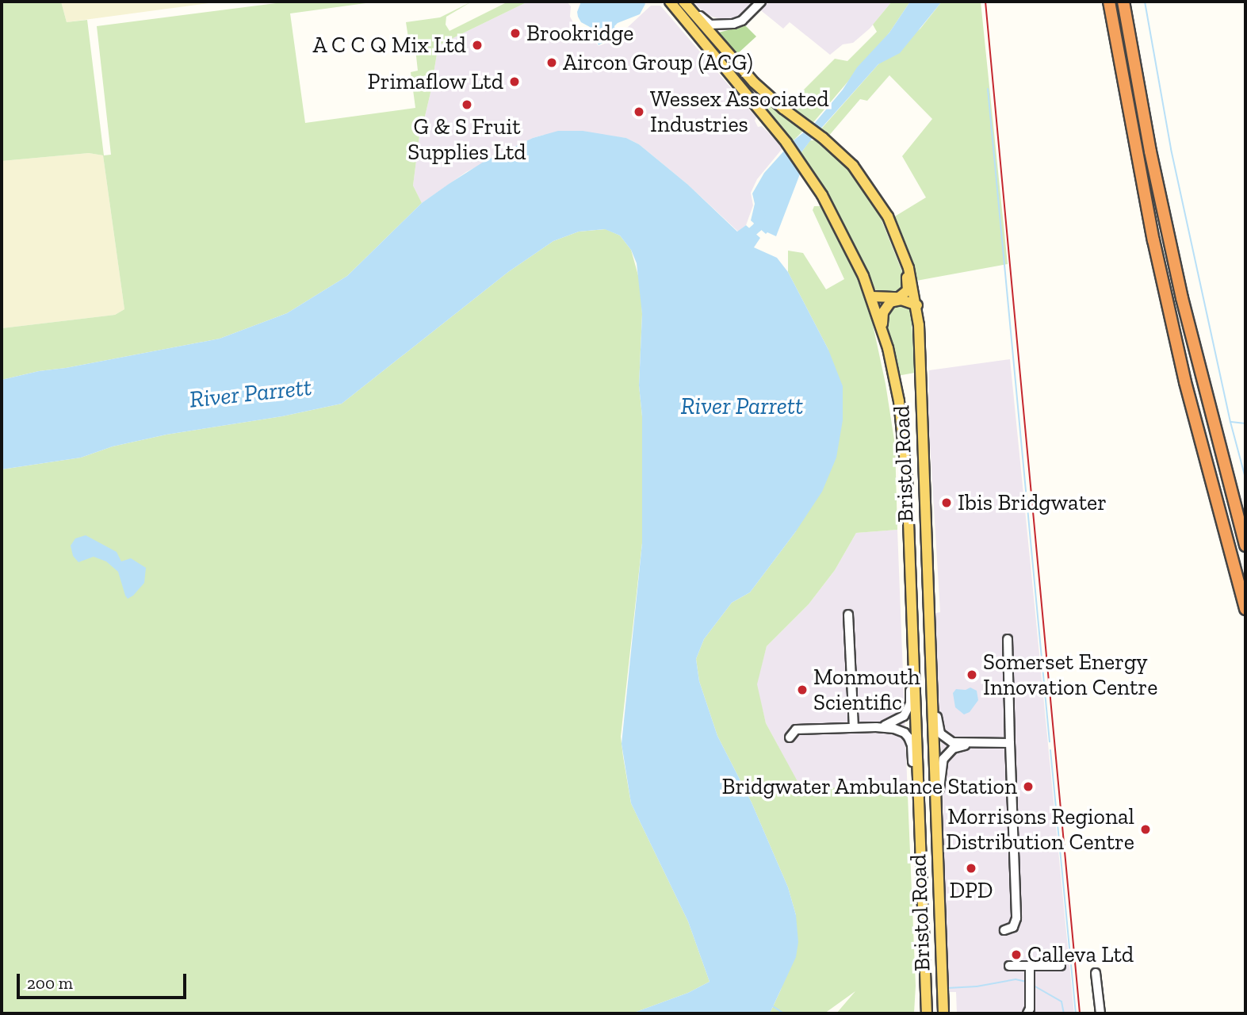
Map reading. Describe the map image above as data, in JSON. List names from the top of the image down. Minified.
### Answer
{"streets":{"main road":["Bristol Road"]},"water":["River Parrett"],"places":["Brookridge","A C C Q Mix Ltd","Aircon Group (ACG)","Primaflow Ltd","G & S Fruit Supplies Ltd","Wessex Associated Industries","Ibis Bridgwater","Somerset Energy Innovation Centre","Monmouth Scientific","Bridgwater Ambulance Station","Morrisons Regional Distribution Centre","DPD","Calleva Ltd"],"scale_bar":"200 m"}
